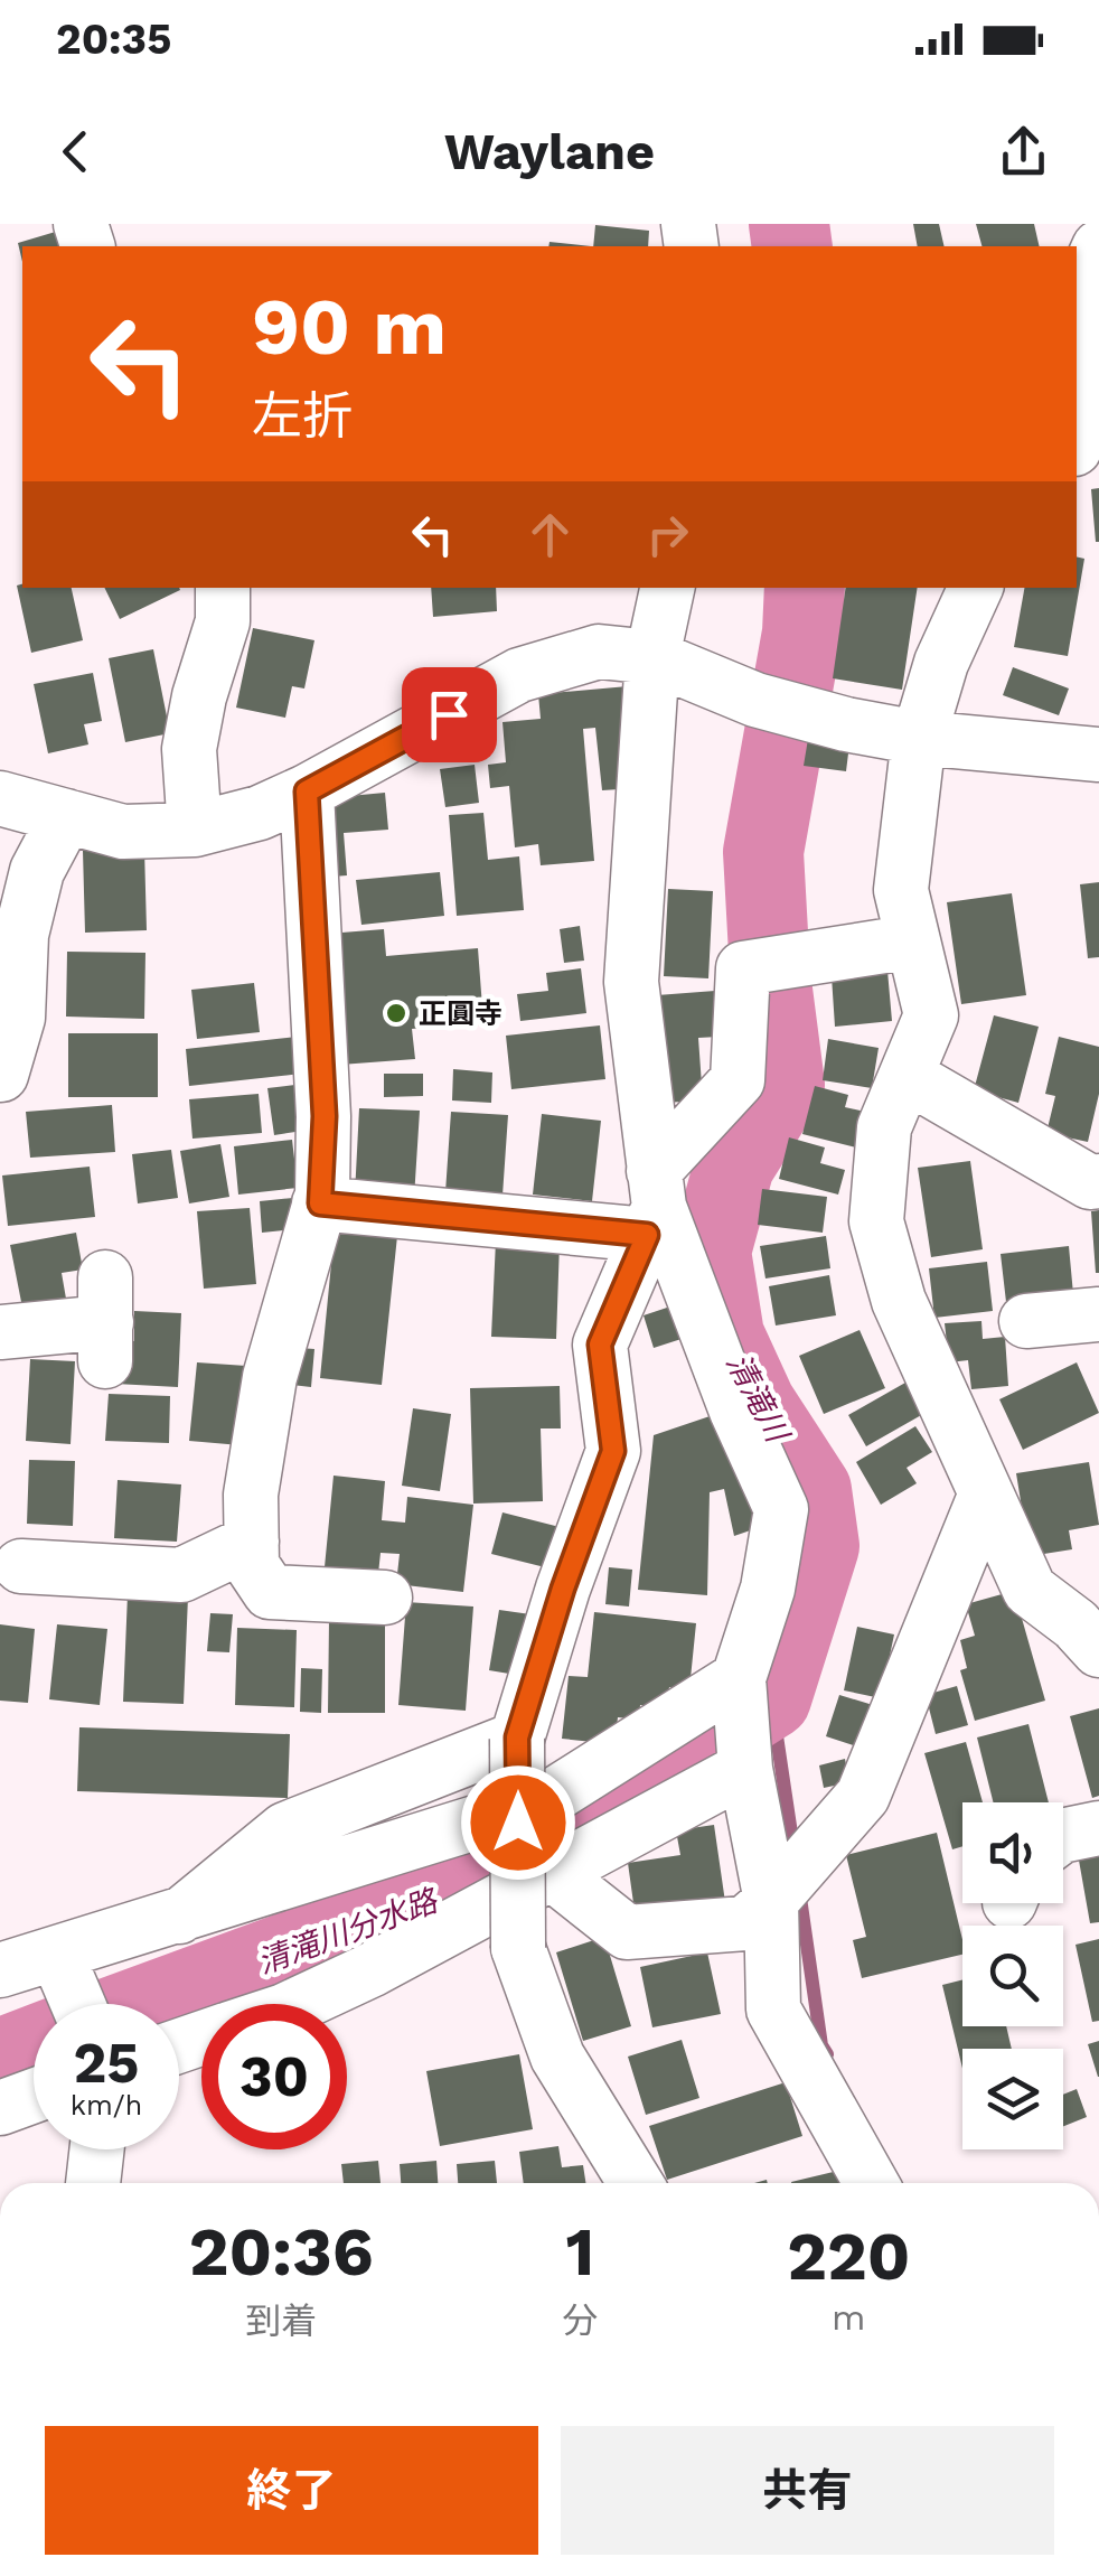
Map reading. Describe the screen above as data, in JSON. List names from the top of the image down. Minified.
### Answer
{"water":["清滝川","清滝川分水路"],"places":["正圓寺"],"page":{"status":"20:35","header":"Waylane","turn":["90 m","左折"],"speed":"25 km/h","limit":"30","eta":["20:36","到着","1","分","220","m"],"buttons":["終了","共有"]}}
